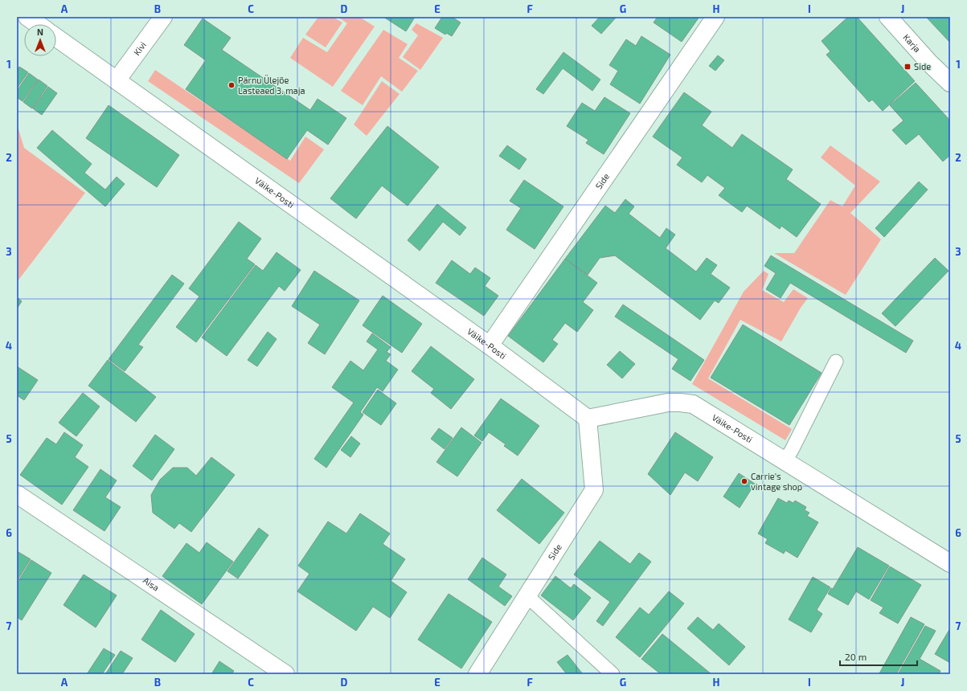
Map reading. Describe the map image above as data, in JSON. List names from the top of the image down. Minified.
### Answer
{"streets":{"street":["Karja","Kivi","Side","Väike-Posti","Aisa"]},"crossings":[["Kivi","Väike-Posti"],["Side","Väike-Posti"]],"places":{"transit":["Side"],"other":["Pärnu Ülejõe Lasteaed 3. maja","Carrie's vintage shop"]},"scale_bar":"20 m","north":"top","grid":{"columns":["A","B","C","D","E","F","G","H","I","J"],"rows":["1","2","3","4","5","6","7"]}}
